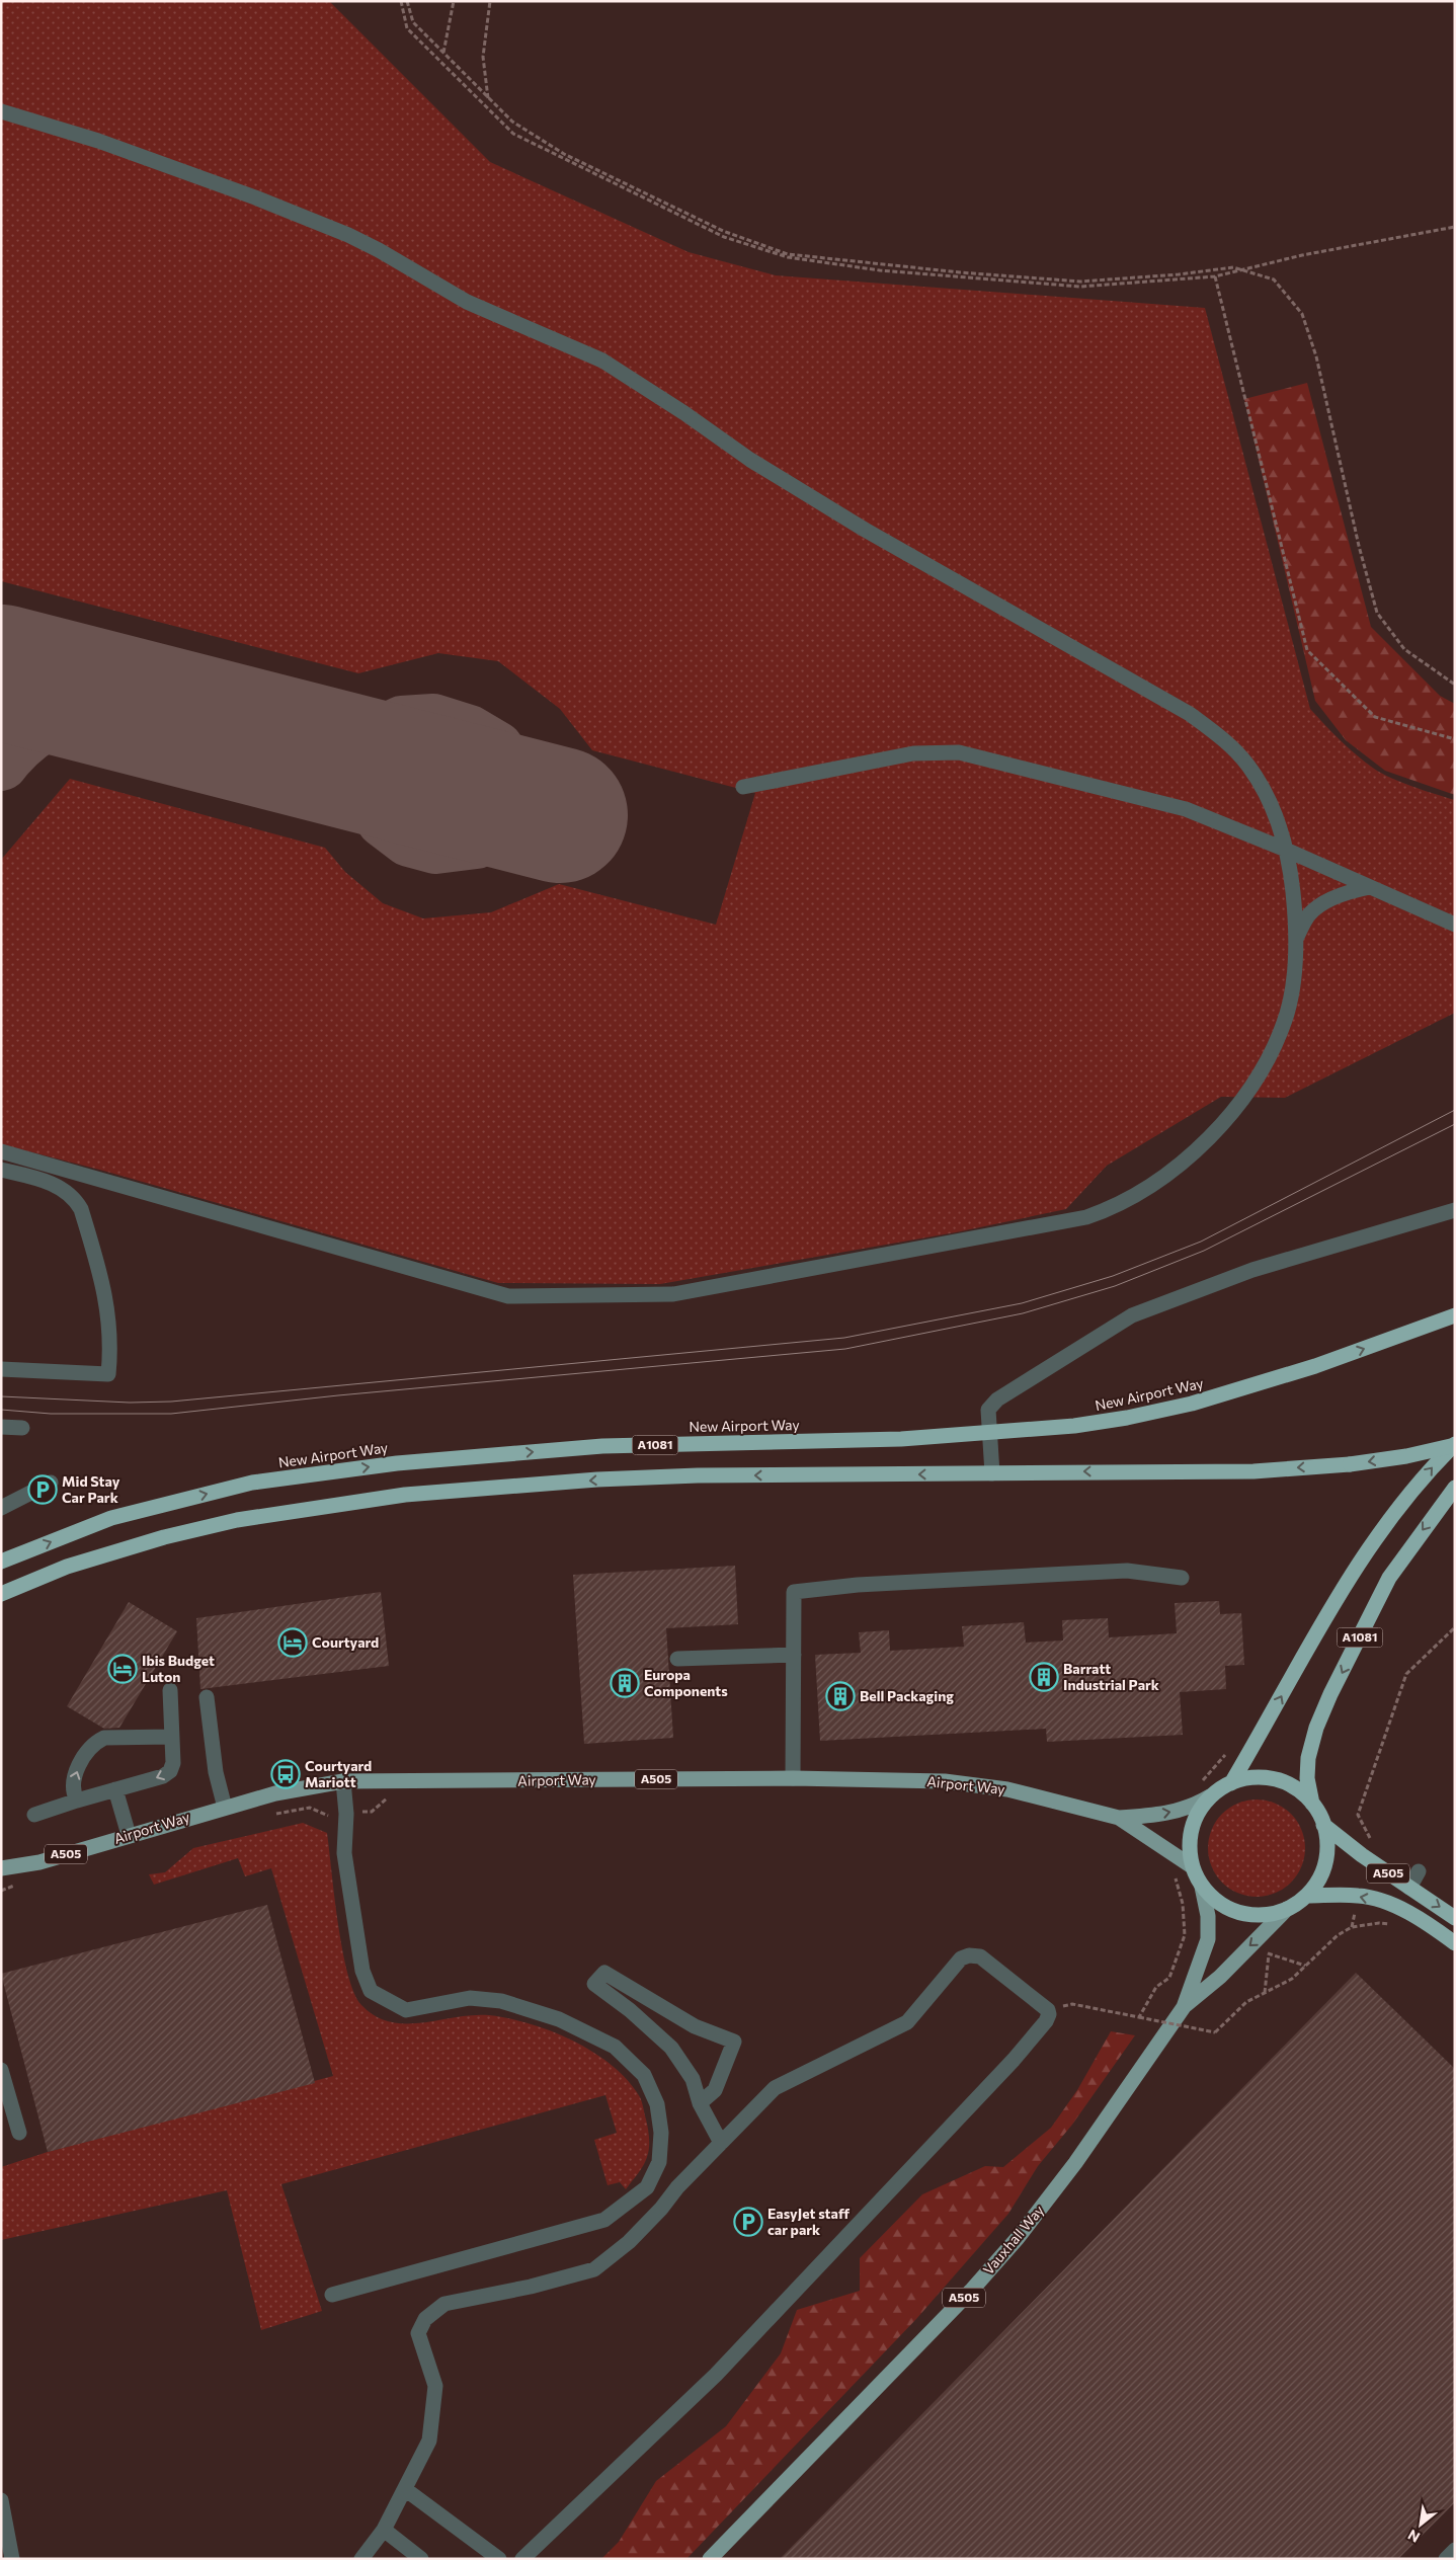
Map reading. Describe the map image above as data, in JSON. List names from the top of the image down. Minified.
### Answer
{"streets":{"highway":["New Airport Way","A1081","A505"],"main road":["Airport Way","Vauxhall Way"]},"crossings":[["A1081","A505"],["A1081","Airport Way"],["A1081","Vauxhall Way"],["A505","Airport Way"],["A505","Vauxhall Way"],["Airport Way","Vauxhall Way"]],"places":{"parking":["Mid Stay Car Park","EasyJet staff car park"],"hotel":["Courtyard","Ibis Budget Luton"],"building":["Barratt Industrial Park","Europa Components","Bell Packaging"],"bus stop":["Courtyard Mariott"]},"north":"bottom left"}
